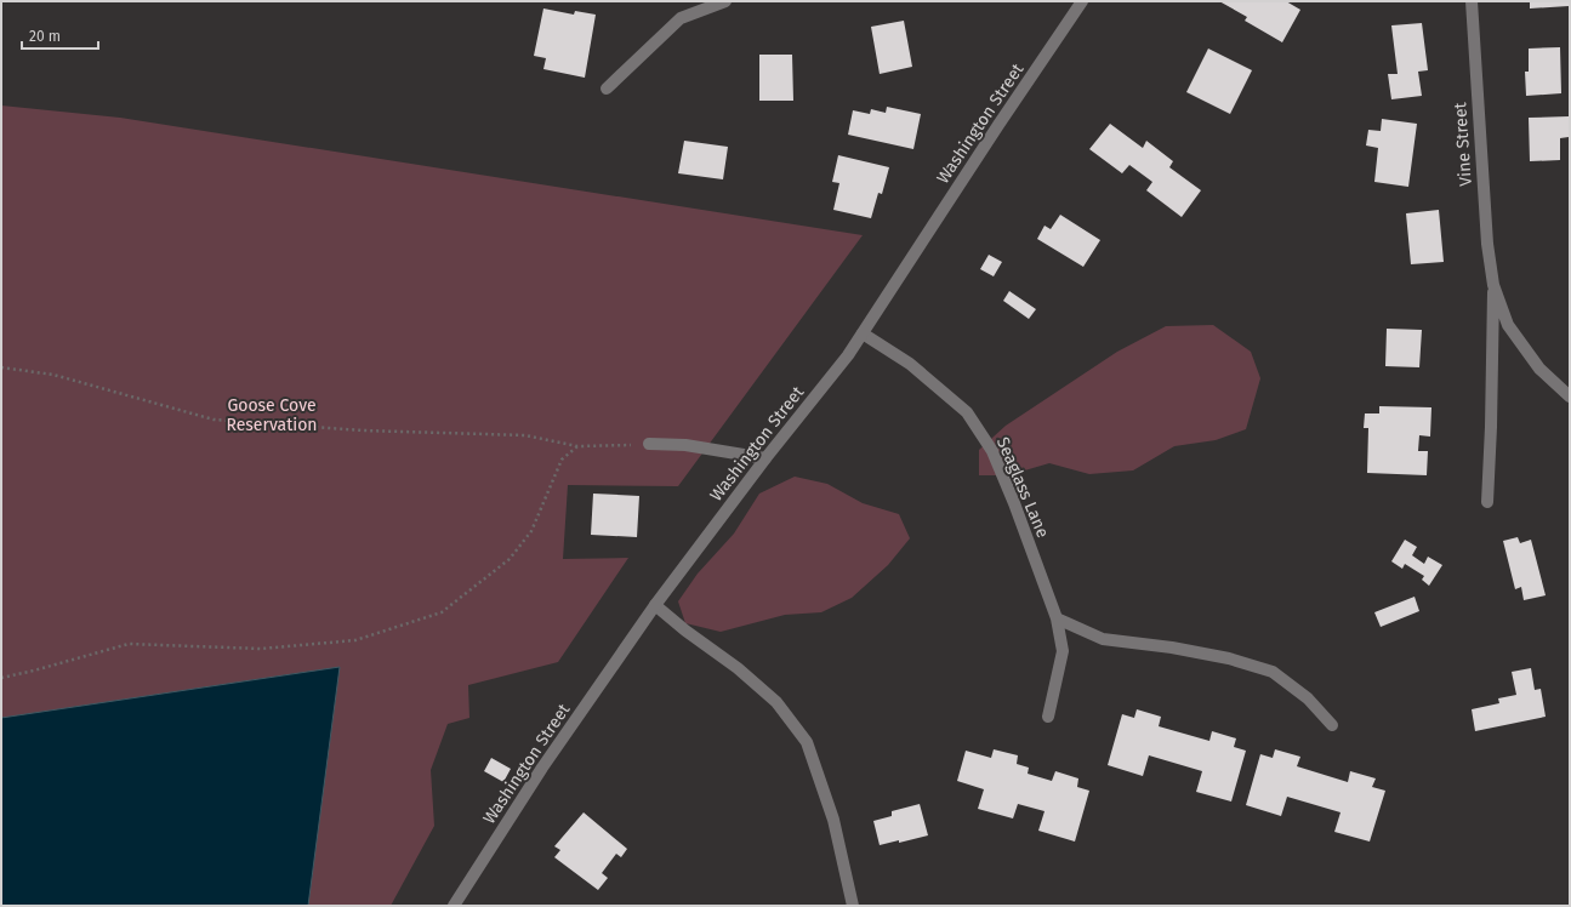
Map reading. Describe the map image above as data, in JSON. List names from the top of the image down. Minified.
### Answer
{"streets":{"street":["Washington Street","Vine Street","Seaglass Lane"]},"crossings":[["Washington Street","Seaglass Lane"]],"parks":["Goose Cove Reservation"],"scale_bar":"20 m"}
